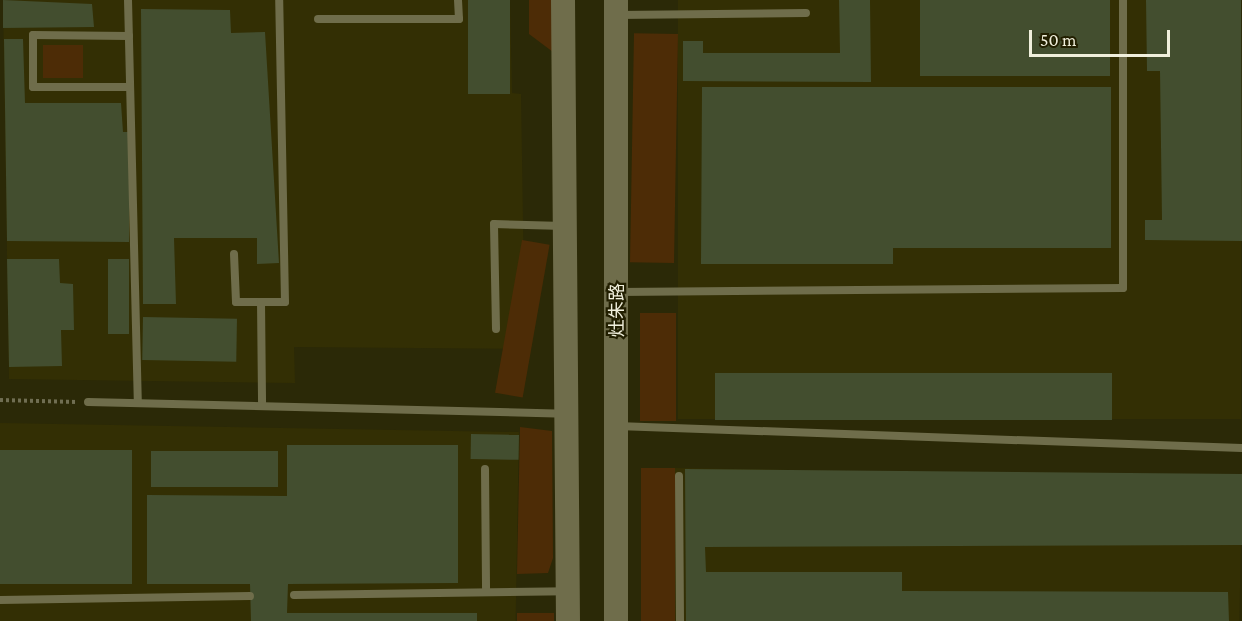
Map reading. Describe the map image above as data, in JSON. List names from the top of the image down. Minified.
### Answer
{"streets":{"main road":["灶朱路"]},"scale_bar":"50 m"}
